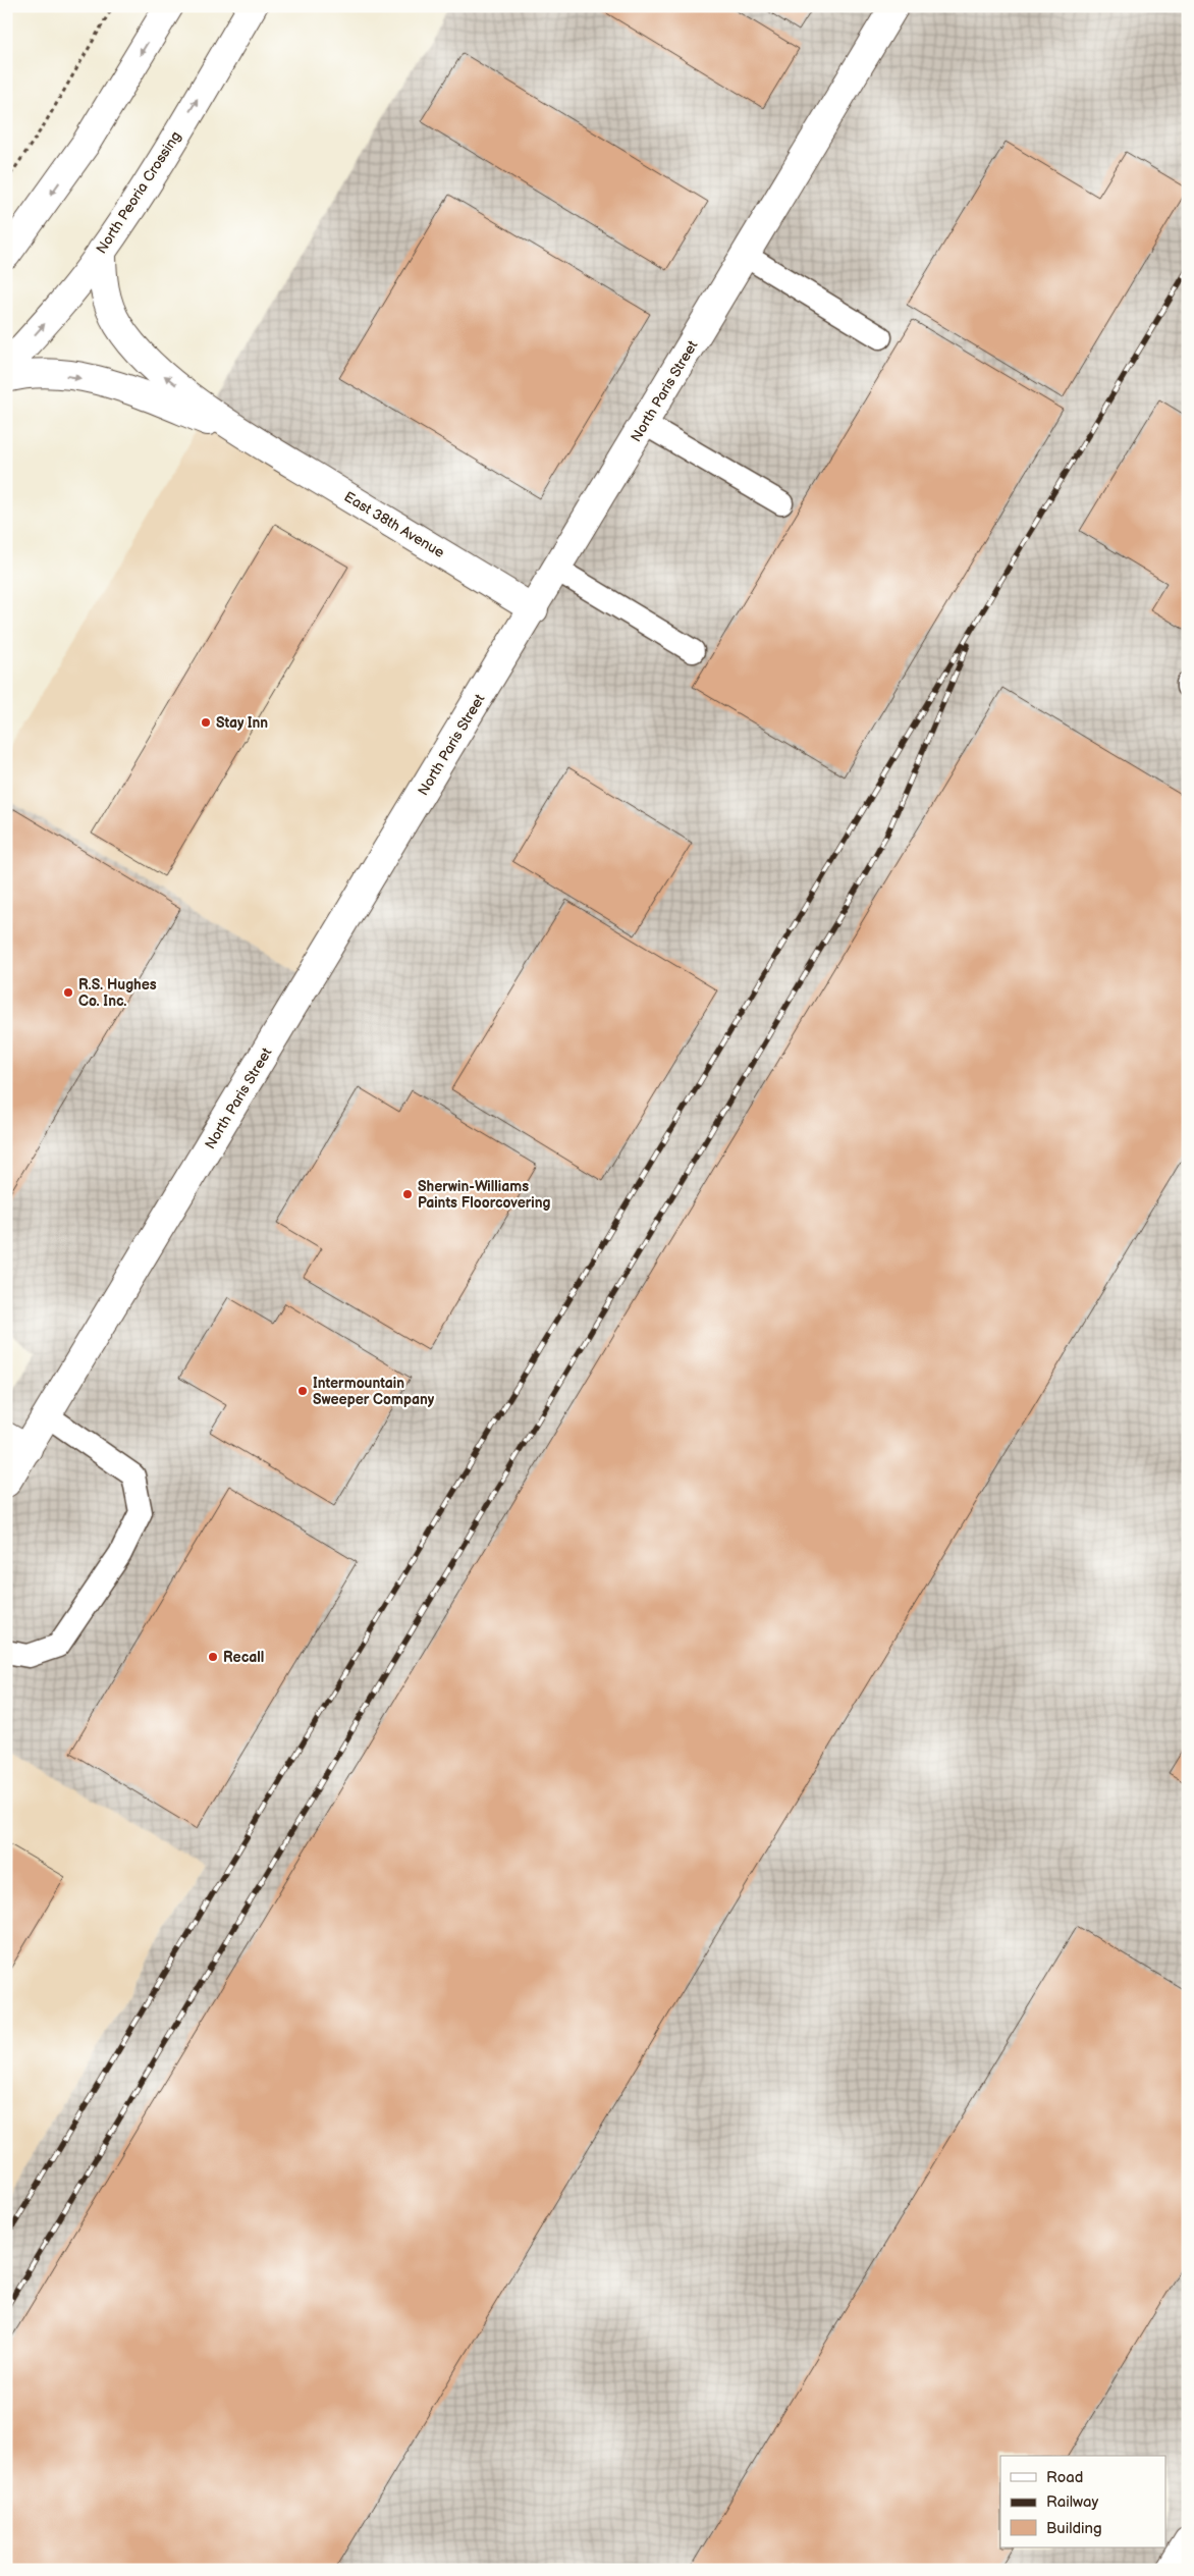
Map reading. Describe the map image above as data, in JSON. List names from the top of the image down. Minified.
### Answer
{"streets":{"street":["North Peoria Crossing","North Paris Street","East 38th Avenue"]},"crossings":[["North Peoria Crossing","East 38th Avenue"],["North Paris Street","East 38th Avenue"]],"places":["Stay Inn","R.S. Hughes Co. Inc.","Sherwin-Williams Paints Floorcovering","Intermountain Sweeper Company","Recall"],"legend":["Road","Railway","Building"]}
